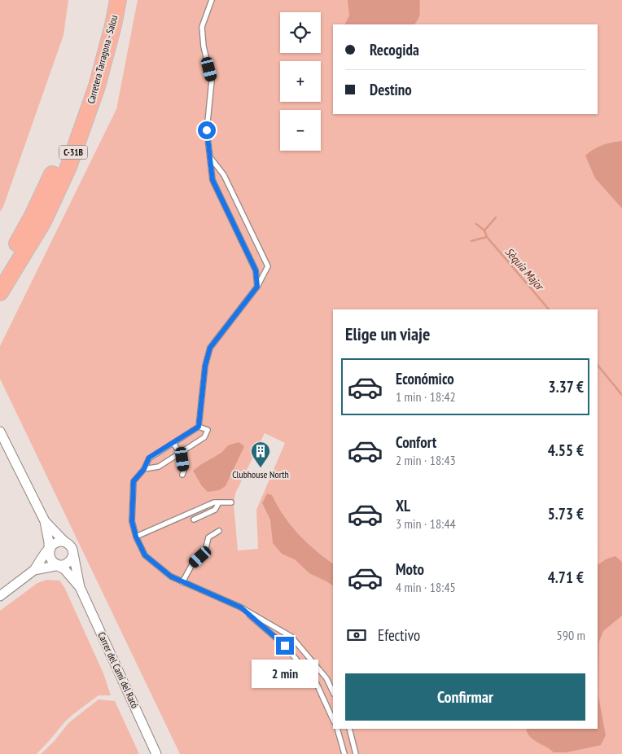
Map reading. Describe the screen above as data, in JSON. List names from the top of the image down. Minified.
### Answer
{"streets":{"highway":["Carretera Tarragona - Salou","C-31B"],"street":["Carrer del Camí del Racó"]},"water":["Sèquia Major"],"places":{"building":["Clubhouse North"]},"page":{"map_buttons":["+","−"],"banner":["Recogida","Destino"],"heading":"Elige un viaje","list":[{"name":"Económico","note":"1 min · 18:42","value":"3.37 €"},{"name":"Confort","note":"2 min · 18:43","value":"4.55 €"},{"name":"XL","note":"3 min · 18:44","value":"5.73 €"},{"name":"Moto","note":"4 min · 18:45","value":"4.71 €"}],"pay":["Efectivo","590 m"],"bubble":"2 min","buttons":"Confirmar"}}
